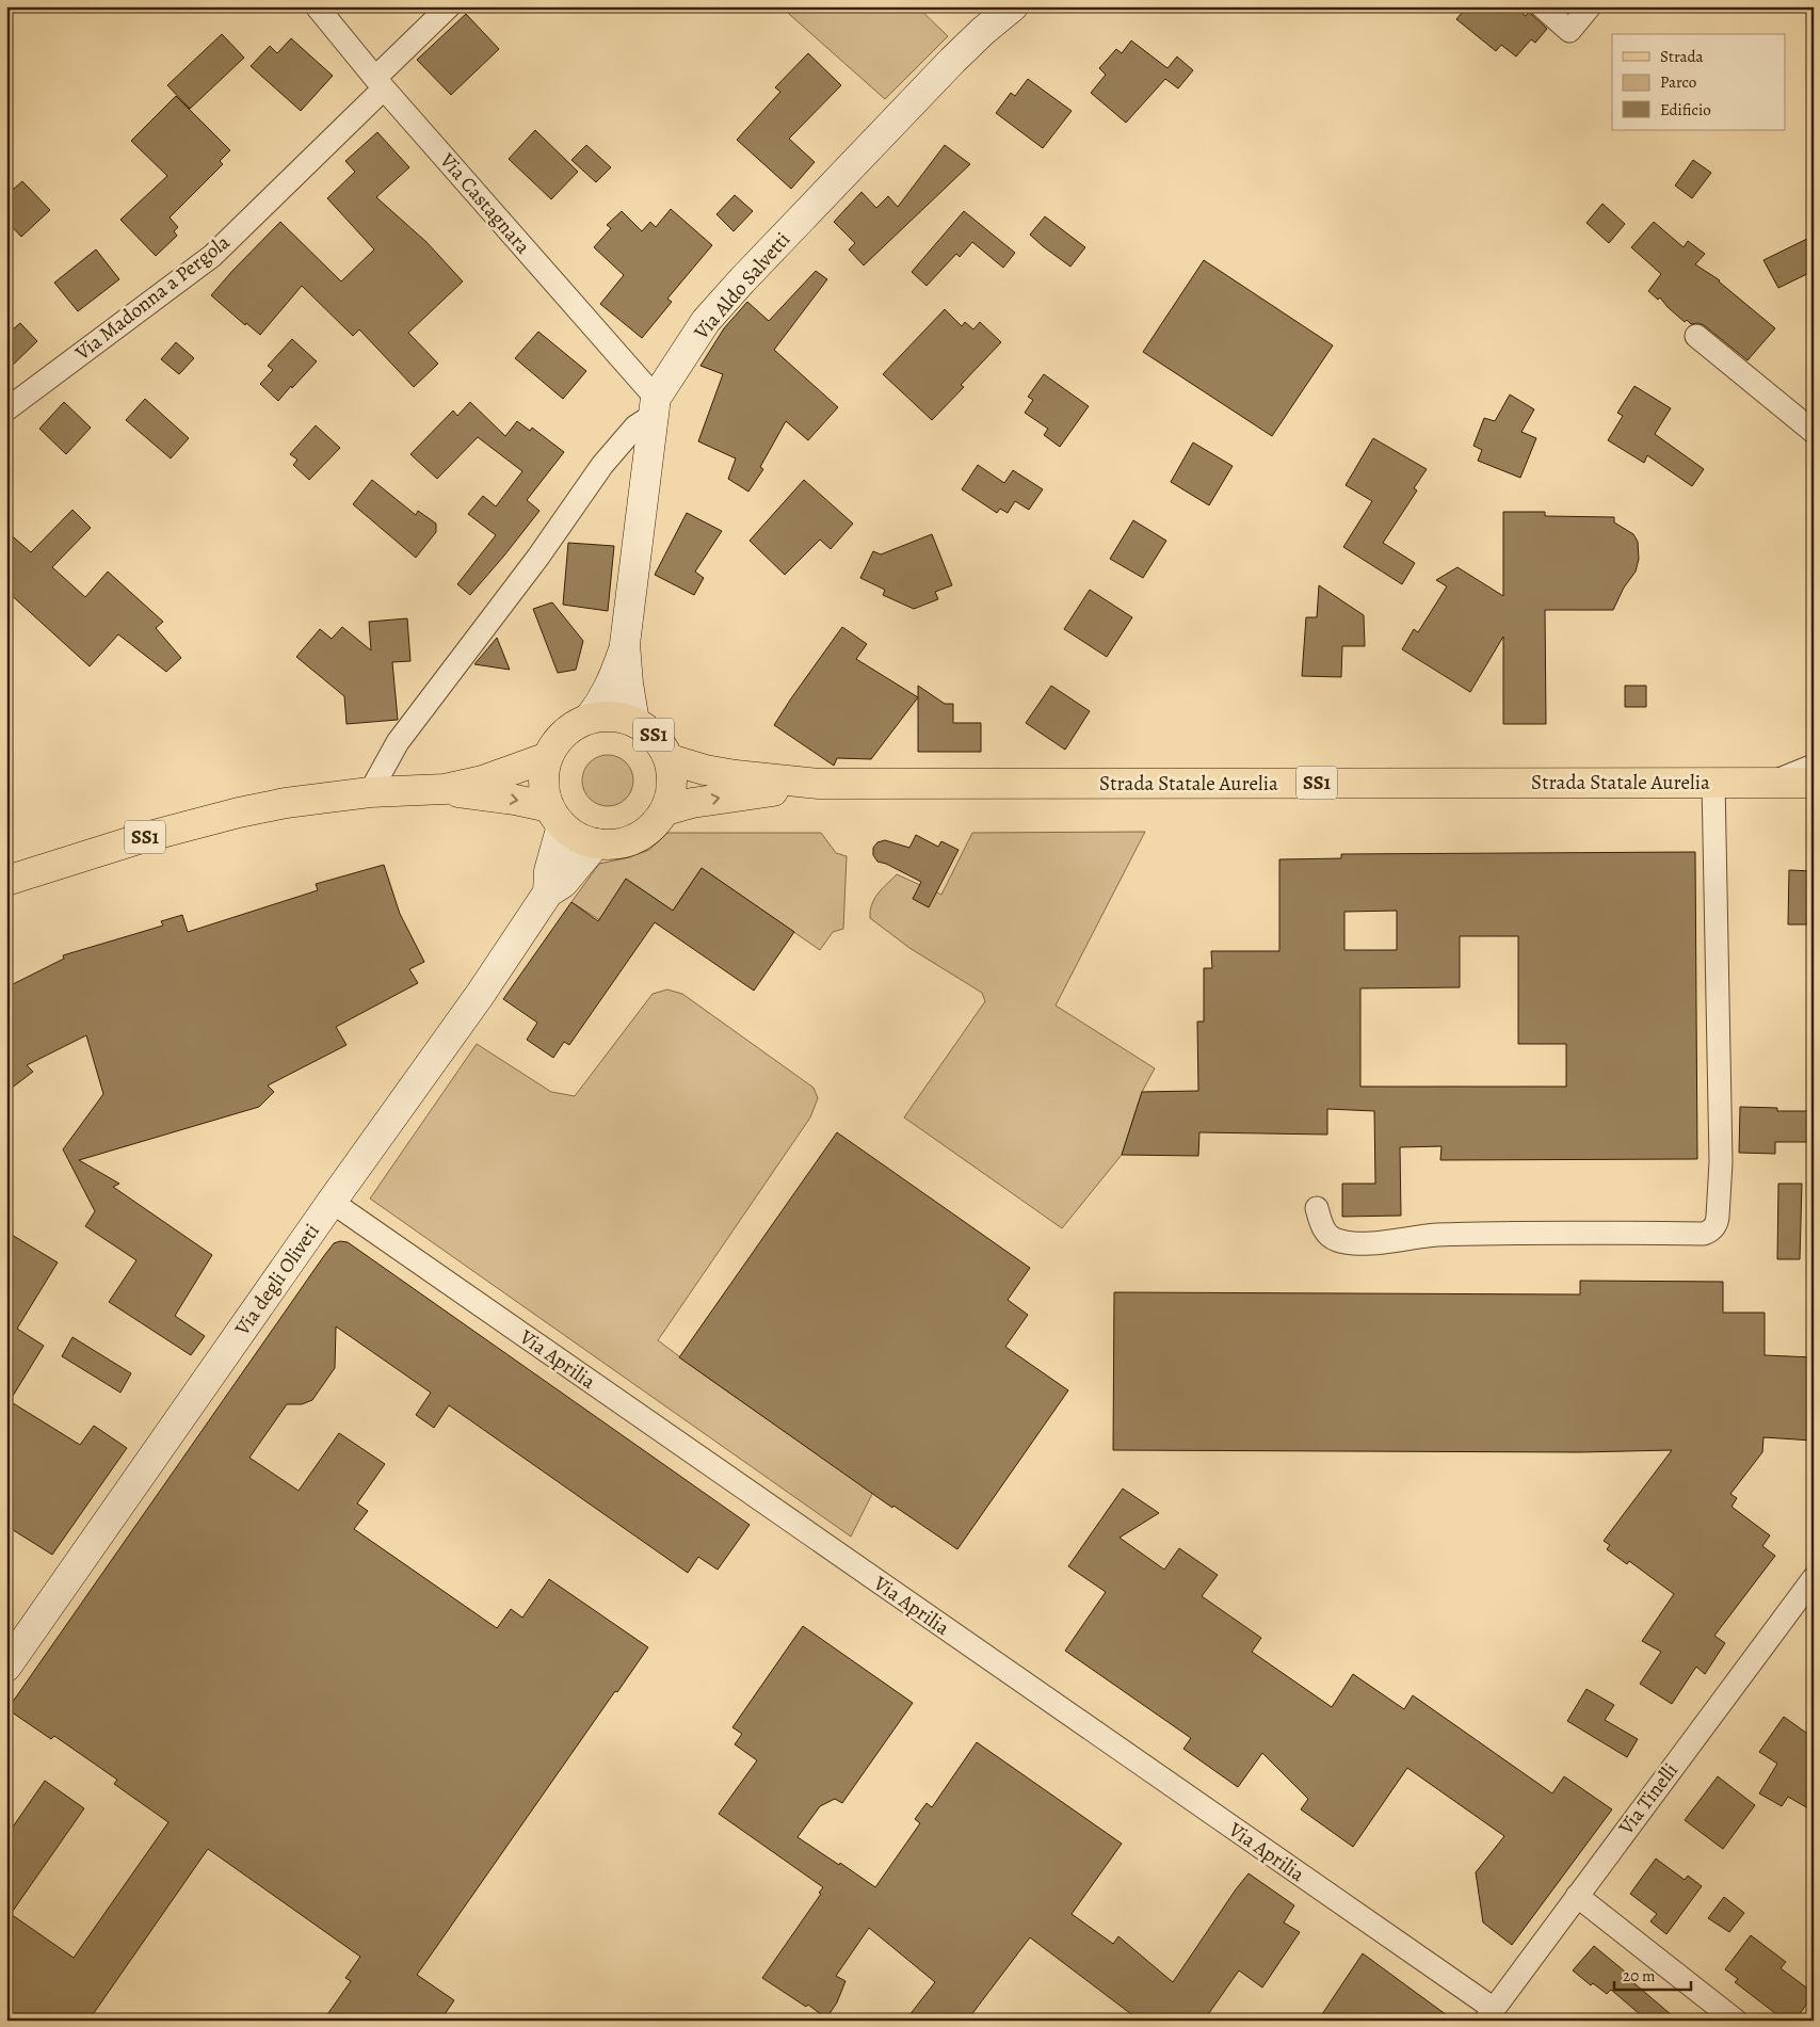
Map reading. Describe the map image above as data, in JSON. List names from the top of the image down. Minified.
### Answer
{"streets":{"main road":["Via Aldo Salvetti","SS1","Strada Statale Aurelia","Via degli Oliveti"],"street":["Via Castagnara","Via Madonna a Pergola","Via Aprilia","Via Tinelli"]},"crossings":[["Via Castagnara","Via Aldo Salvetti"],["Via Castagnara","Via Madonna a Pergola"],["Via Aldo Salvetti","SS1"],["Via Aldo Salvetti","Strada Statale Aurelia"],["Via Aldo Salvetti","Via degli Oliveti"],["SS1","Strada Statale Aurelia"],["SS1","Via degli Oliveti"],["Strada Statale Aurelia","Via degli Oliveti"],["Via degli Oliveti","Via Aprilia"],["Via Aprilia","Via Tinelli"]],"legend":["Strada","Parco","Edificio"],"scale_bar":"20 m"}
